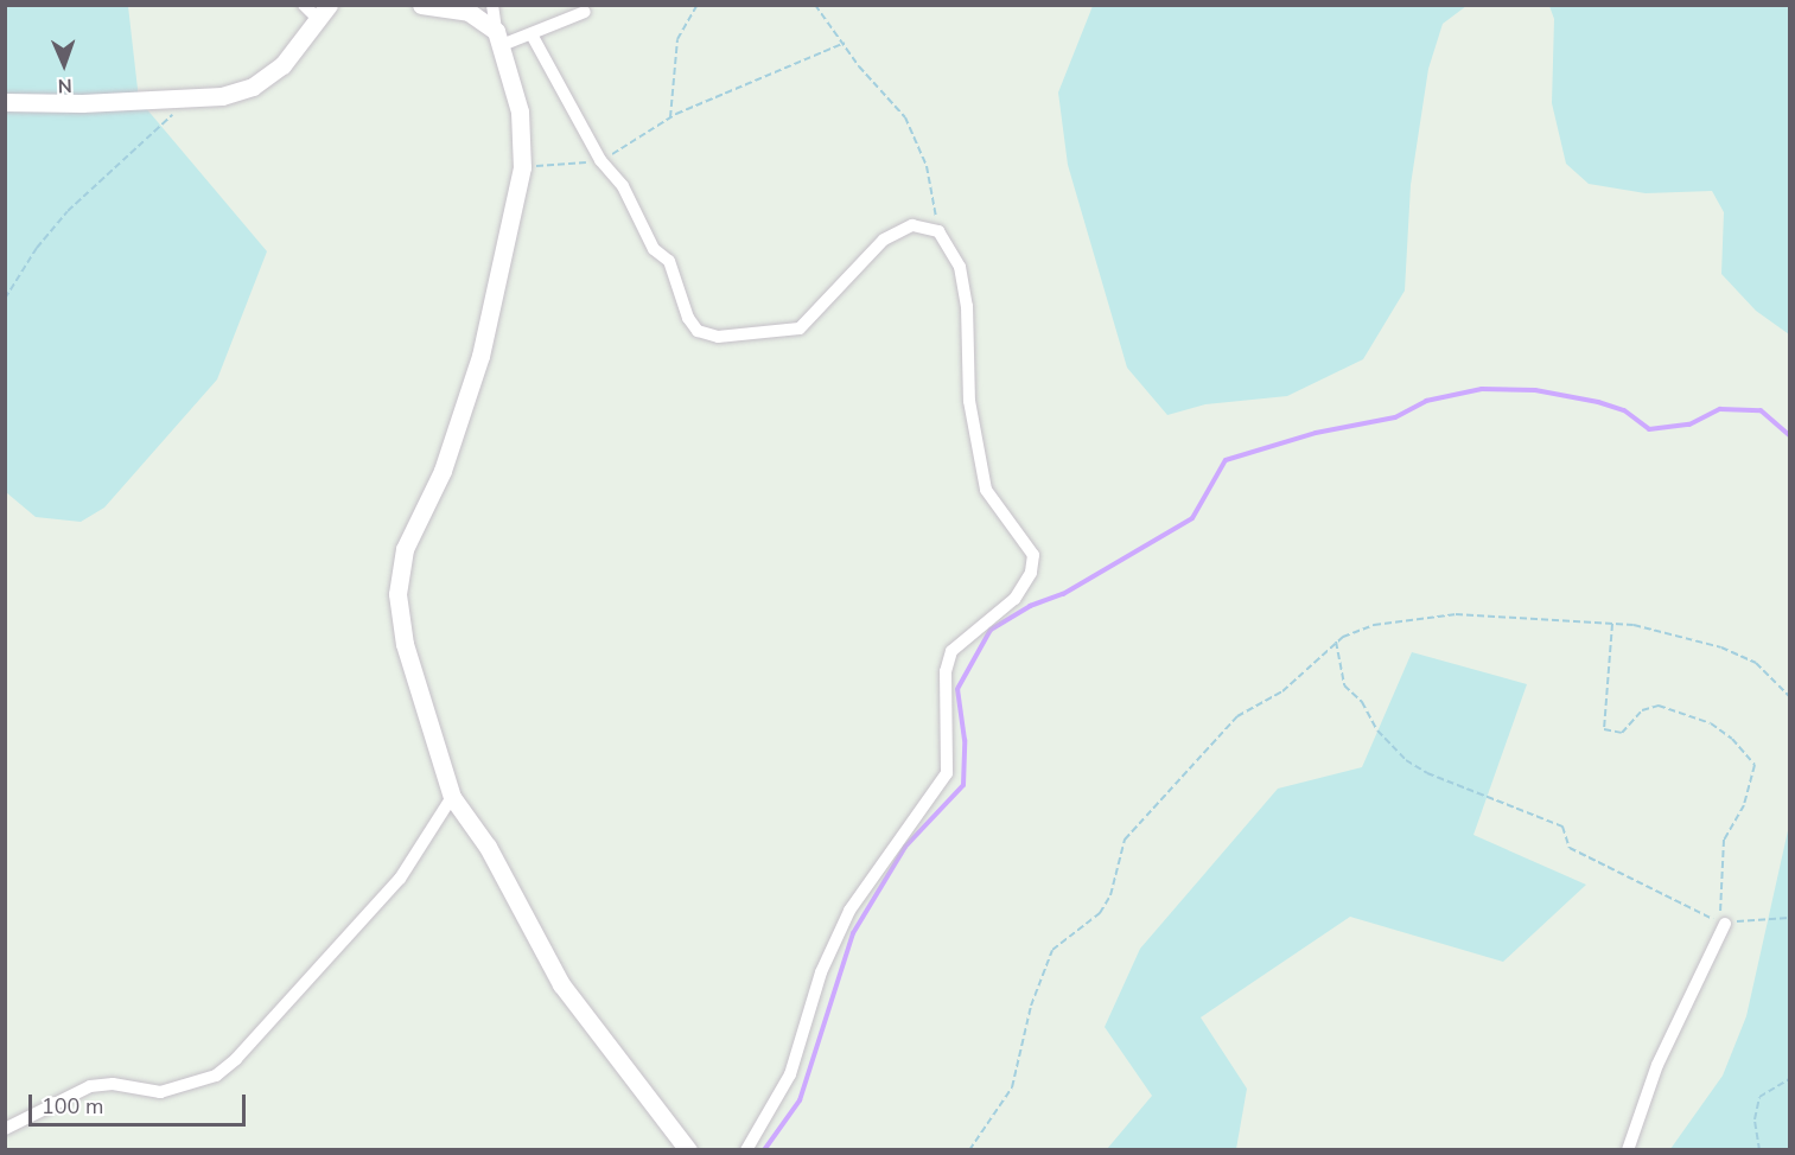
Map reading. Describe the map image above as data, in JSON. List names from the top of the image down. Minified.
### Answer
{"scale_bar":"100 m","north":"bottom"}
